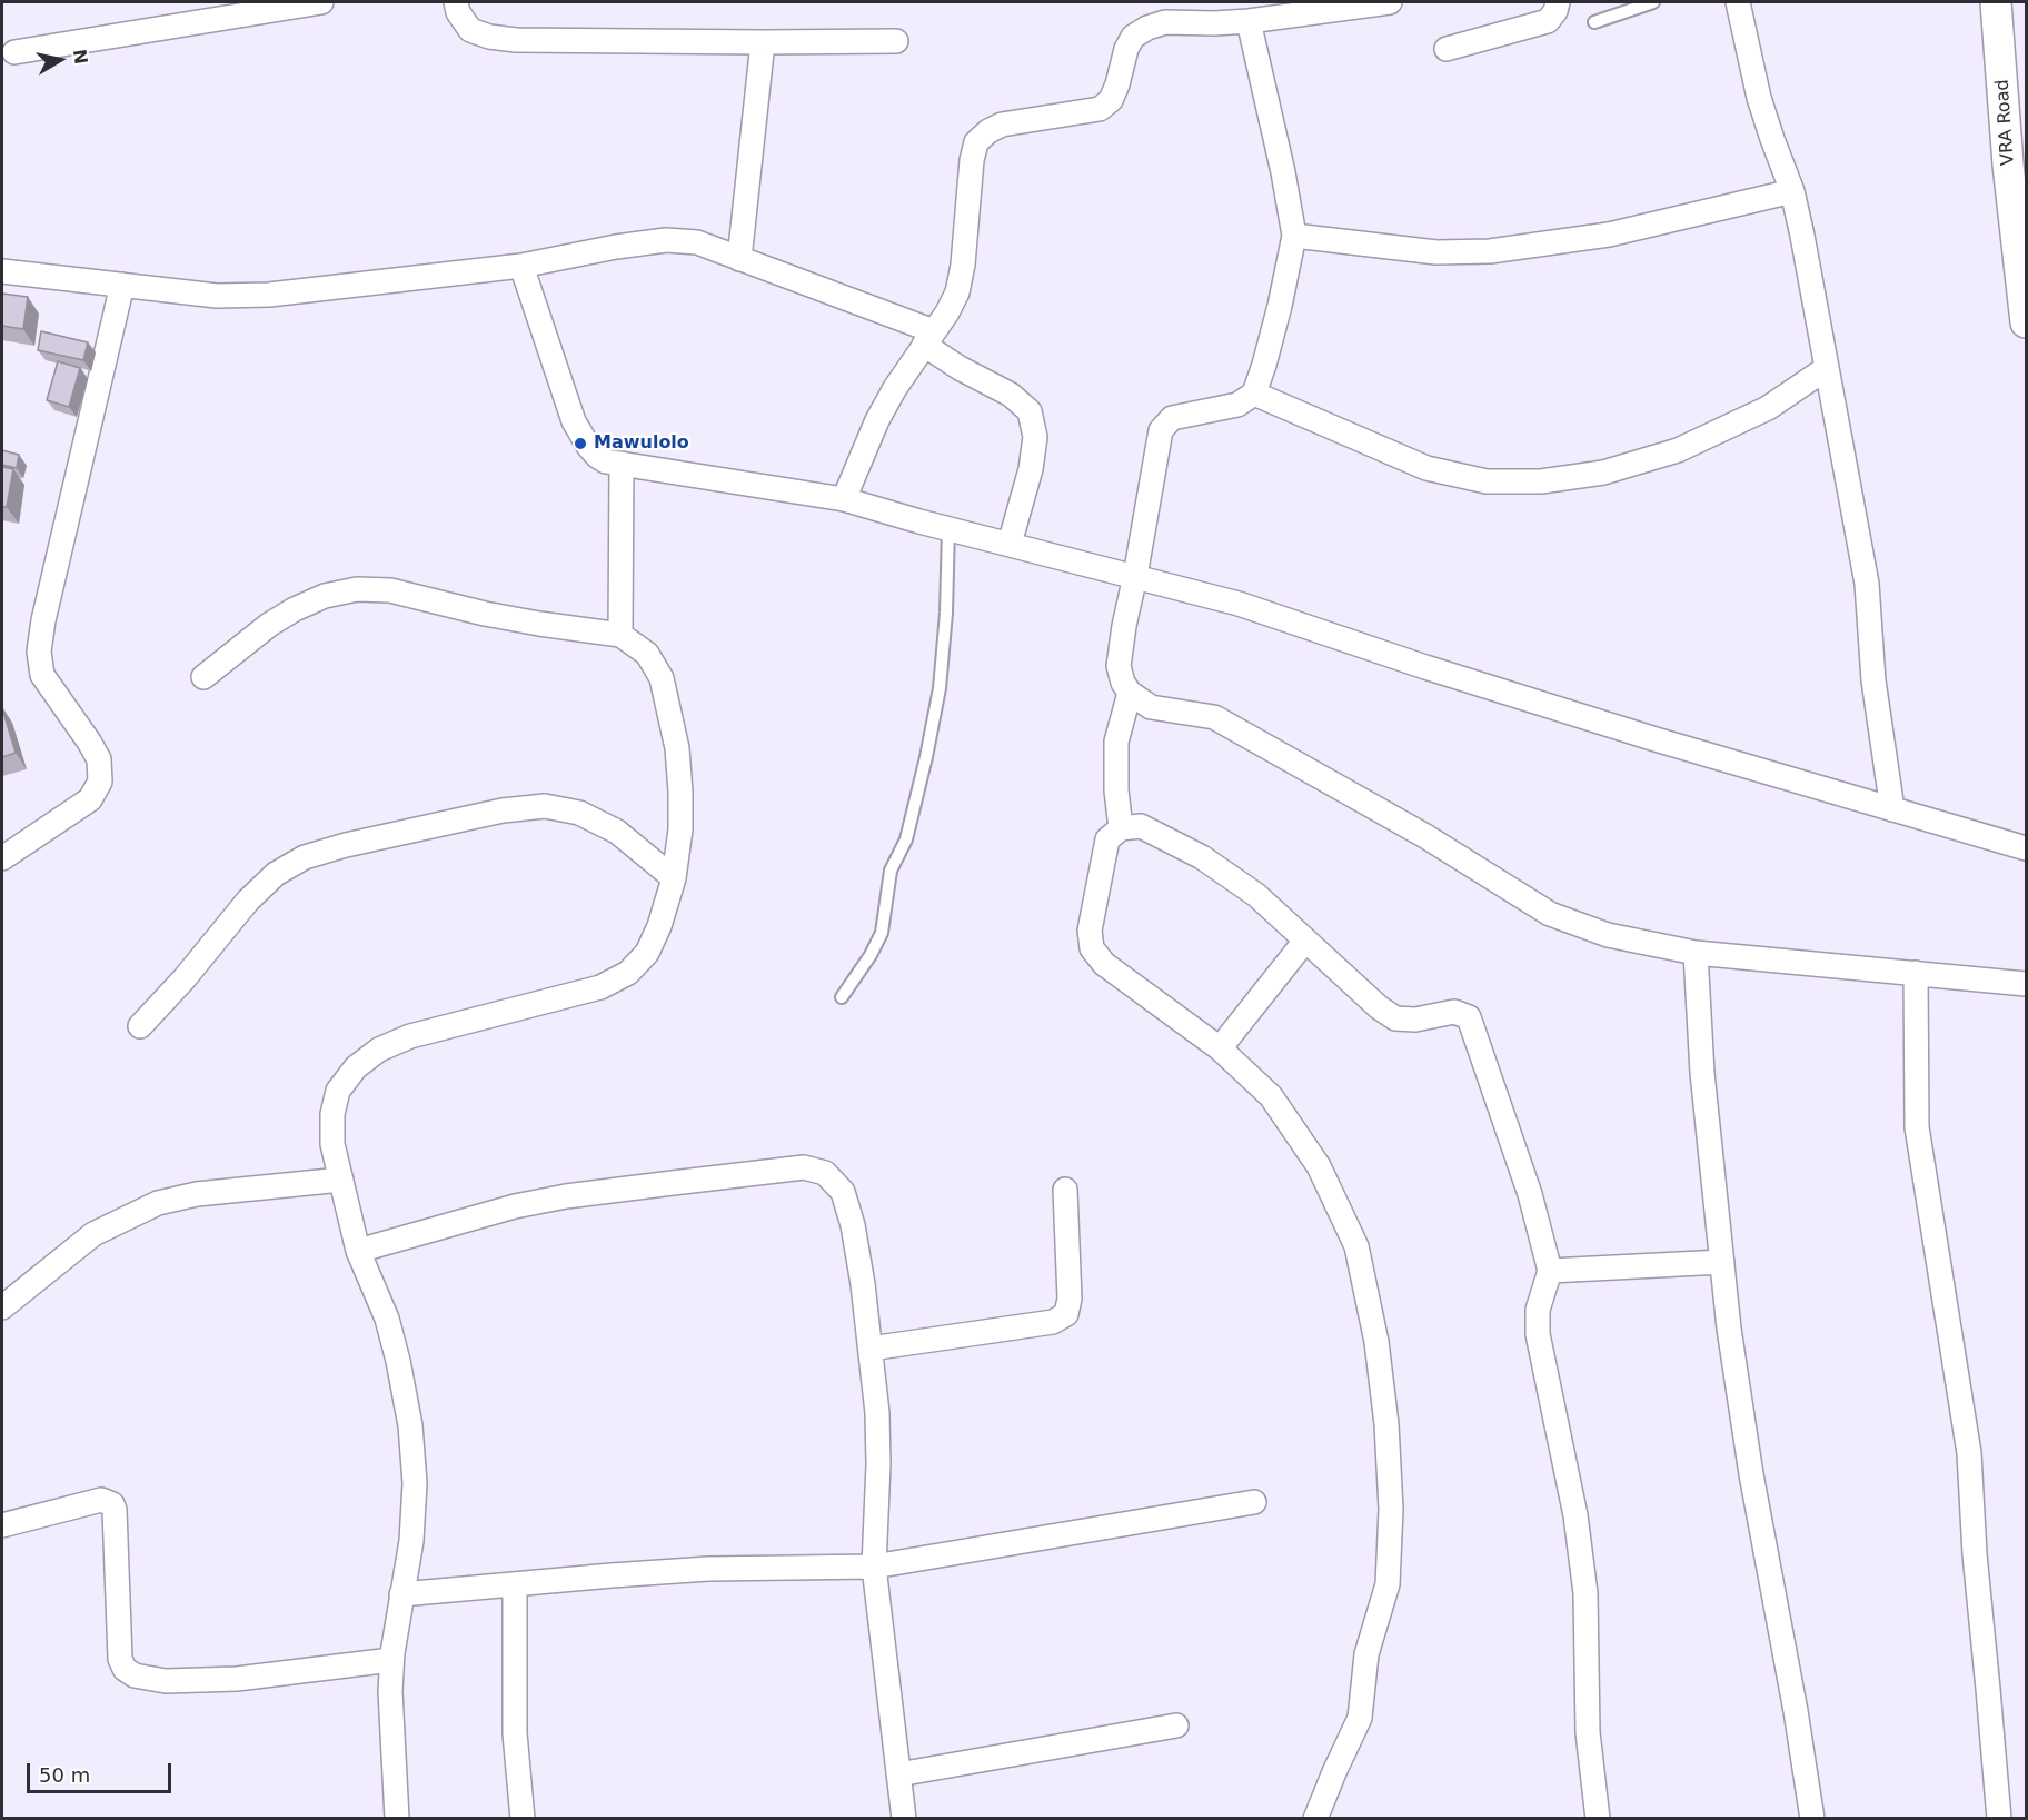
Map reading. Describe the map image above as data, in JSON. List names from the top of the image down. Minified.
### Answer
{"streets":{"street":["VRA Road"]},"places":["Mawulolo"],"scale_bar":"50 m","north":"right"}
